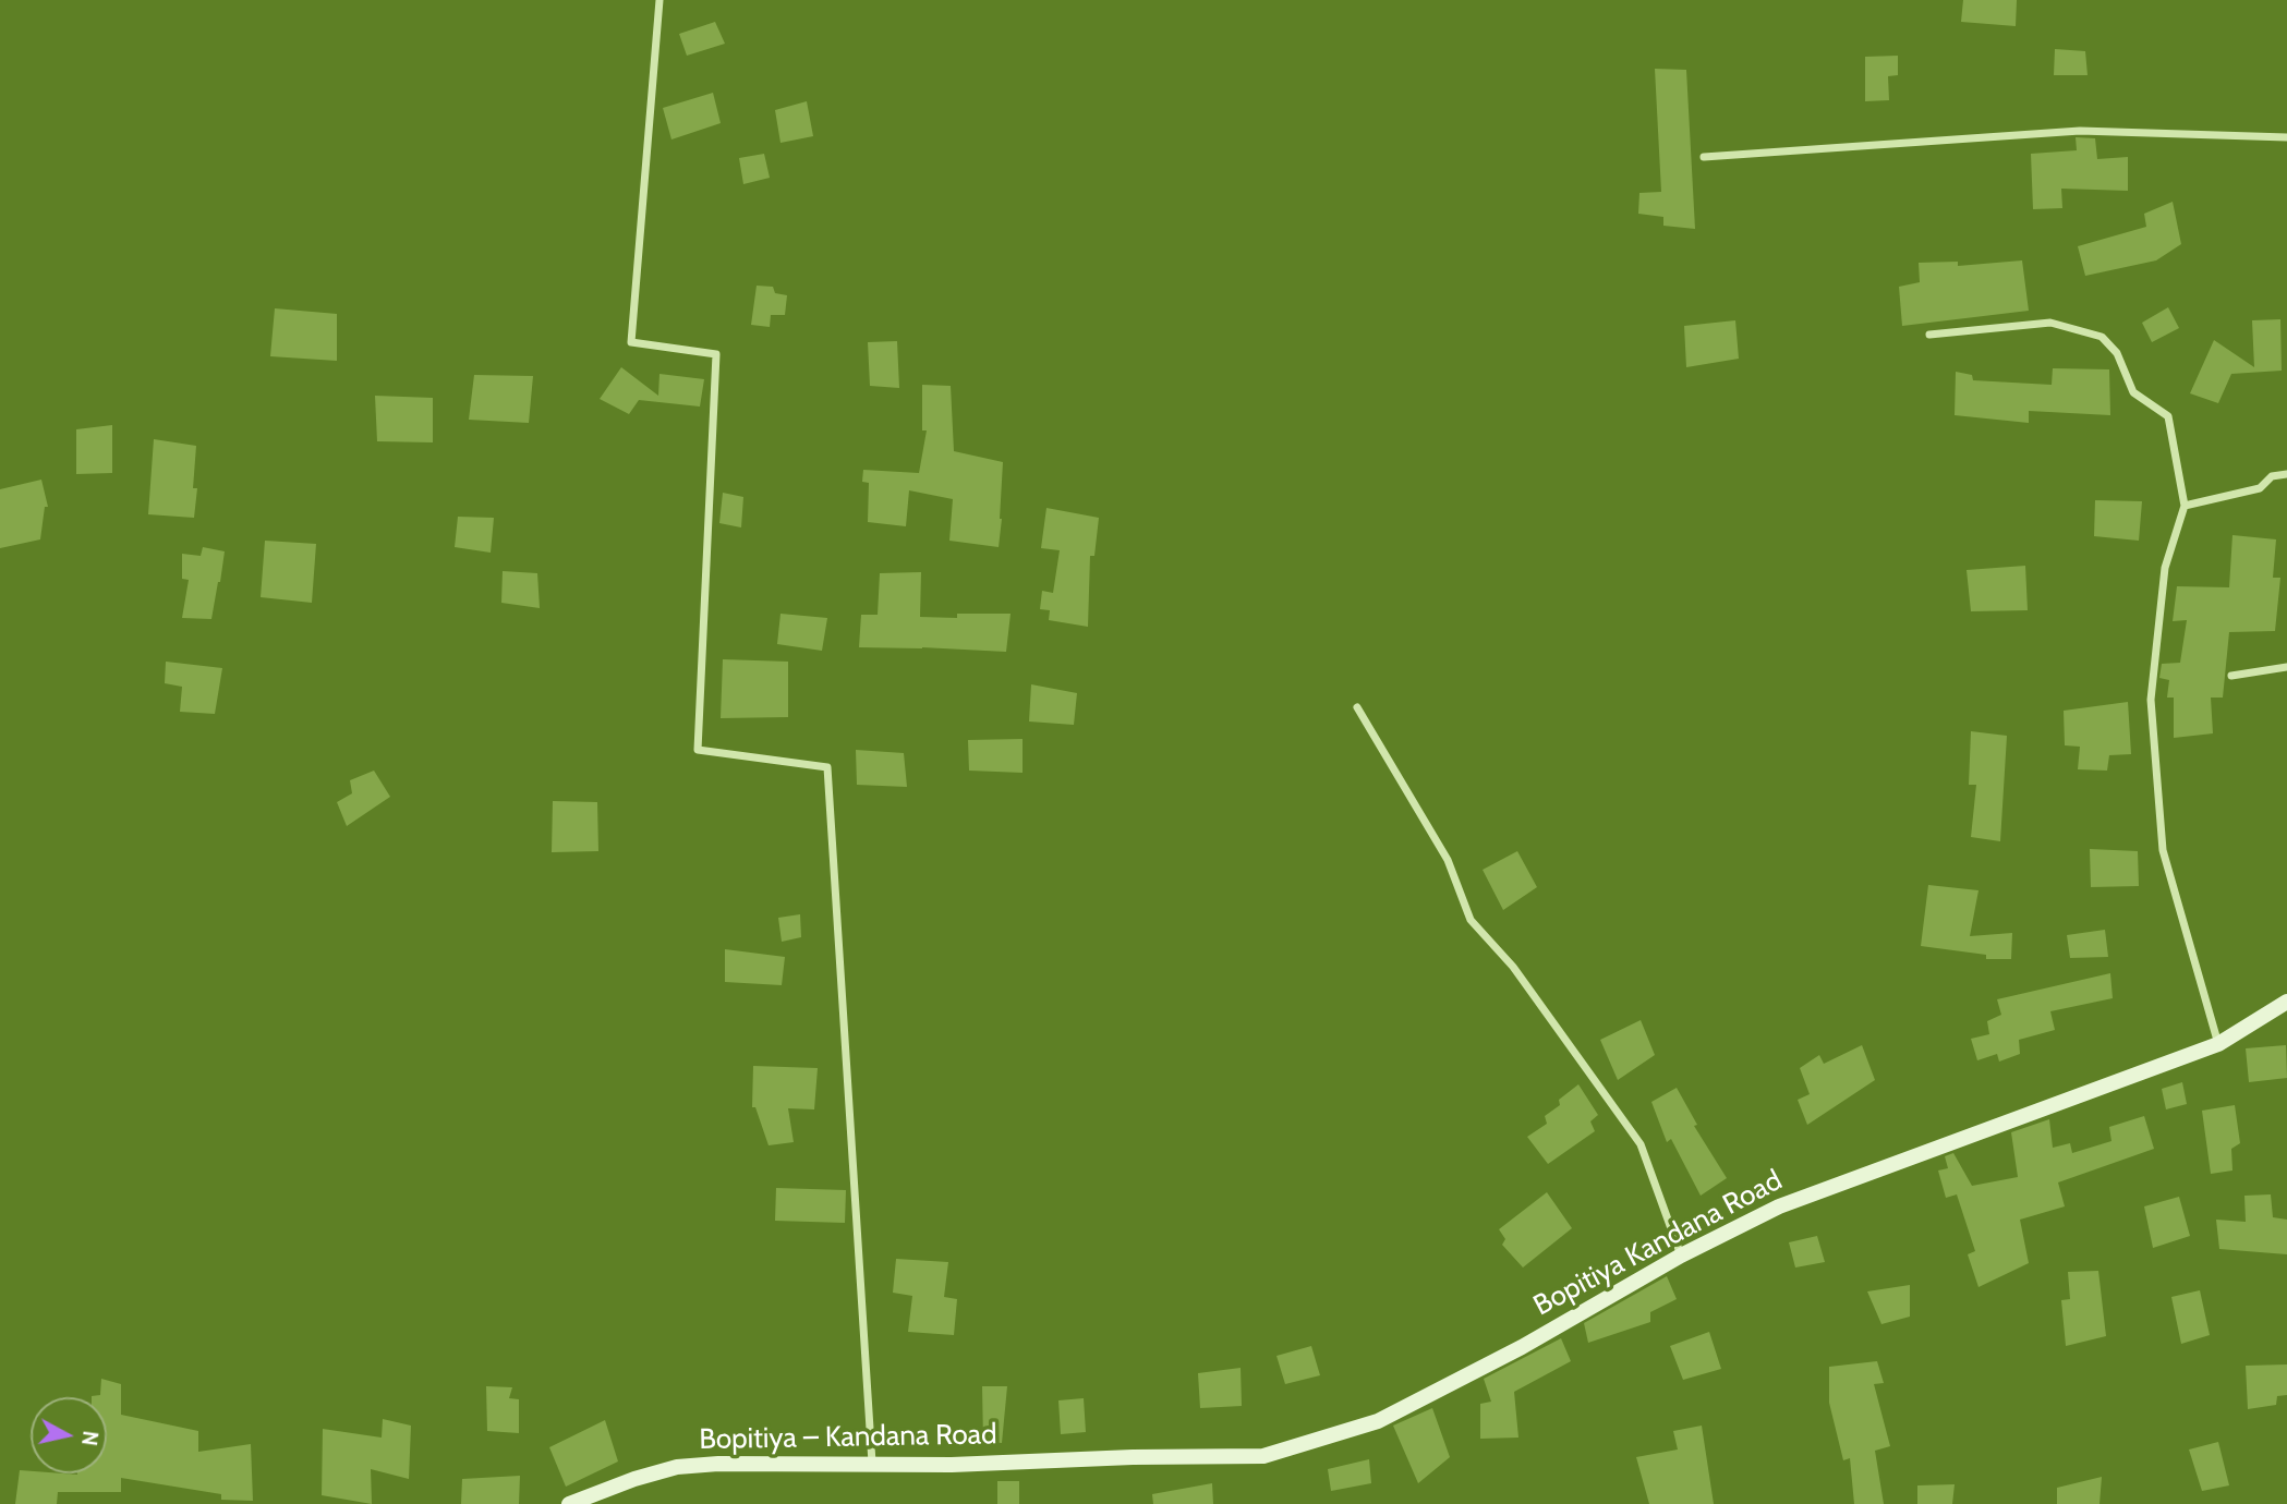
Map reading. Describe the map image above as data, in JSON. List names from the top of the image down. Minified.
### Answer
{"streets":{"main road":["Bopitiya Kandana Road","Bopitiya – Kandana Road"]},"crossings":[["Bopitiya Kandana Road","Bopitiya – Kandana Road"]],"north":"right"}
